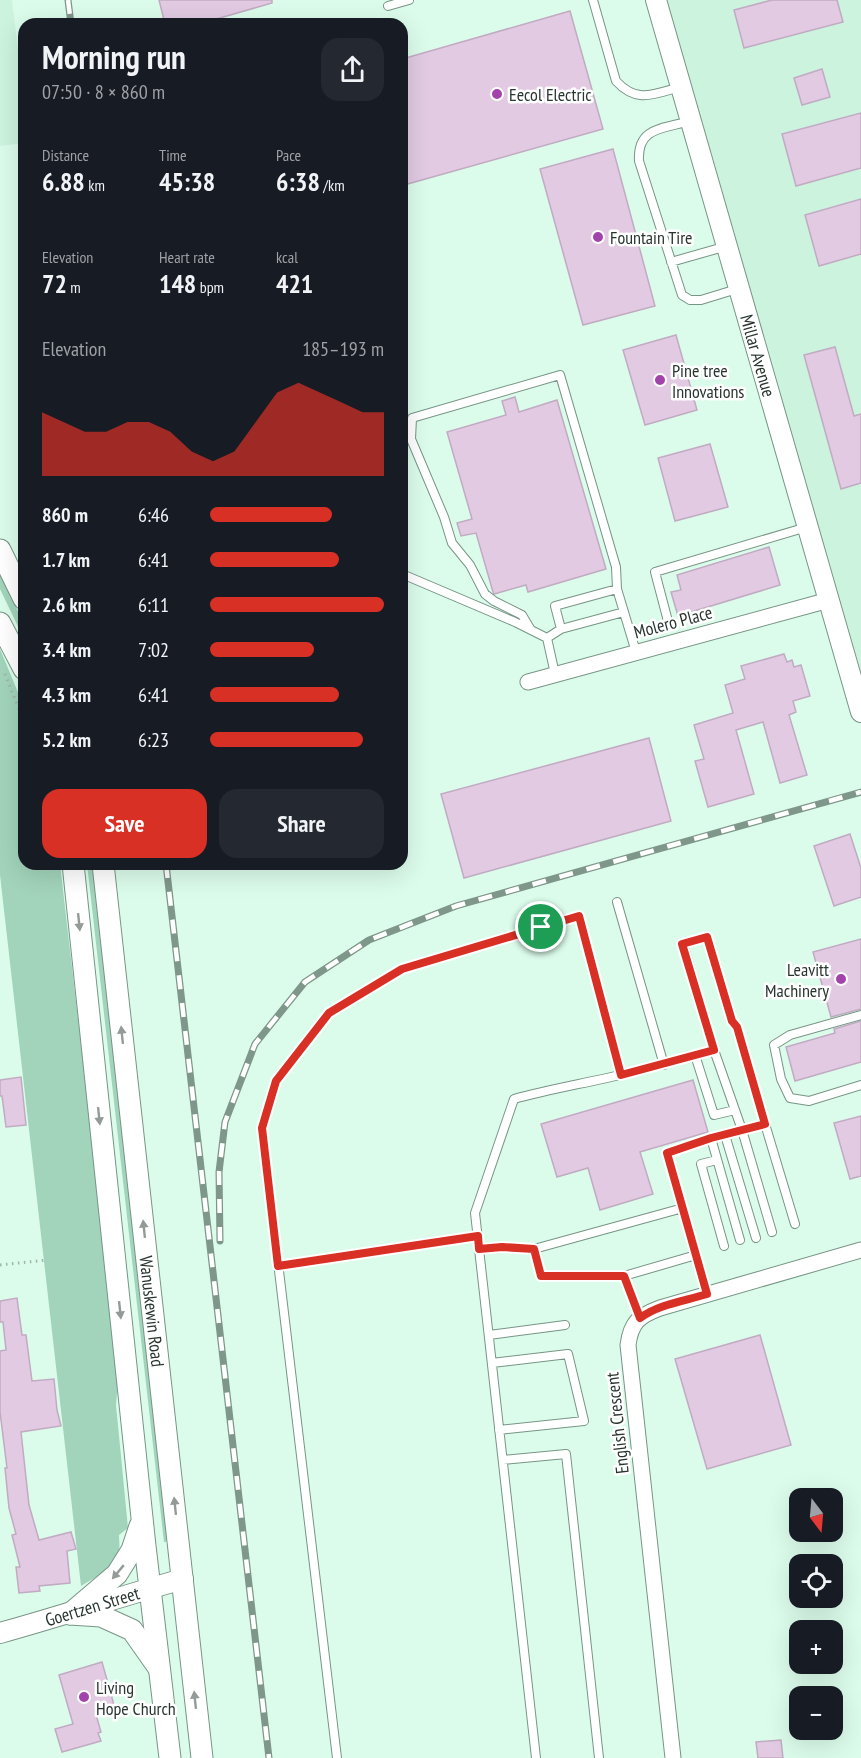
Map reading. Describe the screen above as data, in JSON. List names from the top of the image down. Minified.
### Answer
{"streets":{"main road":["Wanuskewin Road"],"street":["Millar Avenue","Molero Place","English Crescent","Goertzen Street"]},"crossings":[["Millar Avenue","Molero Place"],["Wanuskewin Road","Goertzen Street"]],"places":["Eecol Electric","Fountain Tire","Pine tree Innovations","Leavitt Machinery","Living Hope Church"],"north":"bottom","page":{"heading":["Morning run","07:50 · 8 × 860 m"],"stats":[["Distance","6.88 km"],["Time","45:38"],["Pace","6:38 /km"],["Elevation","72 m"],["Heart rate","148 bpm"],["kcal","421"]],"chart":["Elevation","185–193 m"],"list":[{"name":"860 m","note":"6:46"},{"name":"1.7 km","note":"6:41"},{"name":"2.6 km","note":"6:11"},{"name":"3.4 km","note":"7:02"},{"name":"4.3 km","note":"6:41"},{"name":"5.2 km","note":"6:23"}],"buttons":["Save","Share"],"map_buttons":["+","−"]}}
